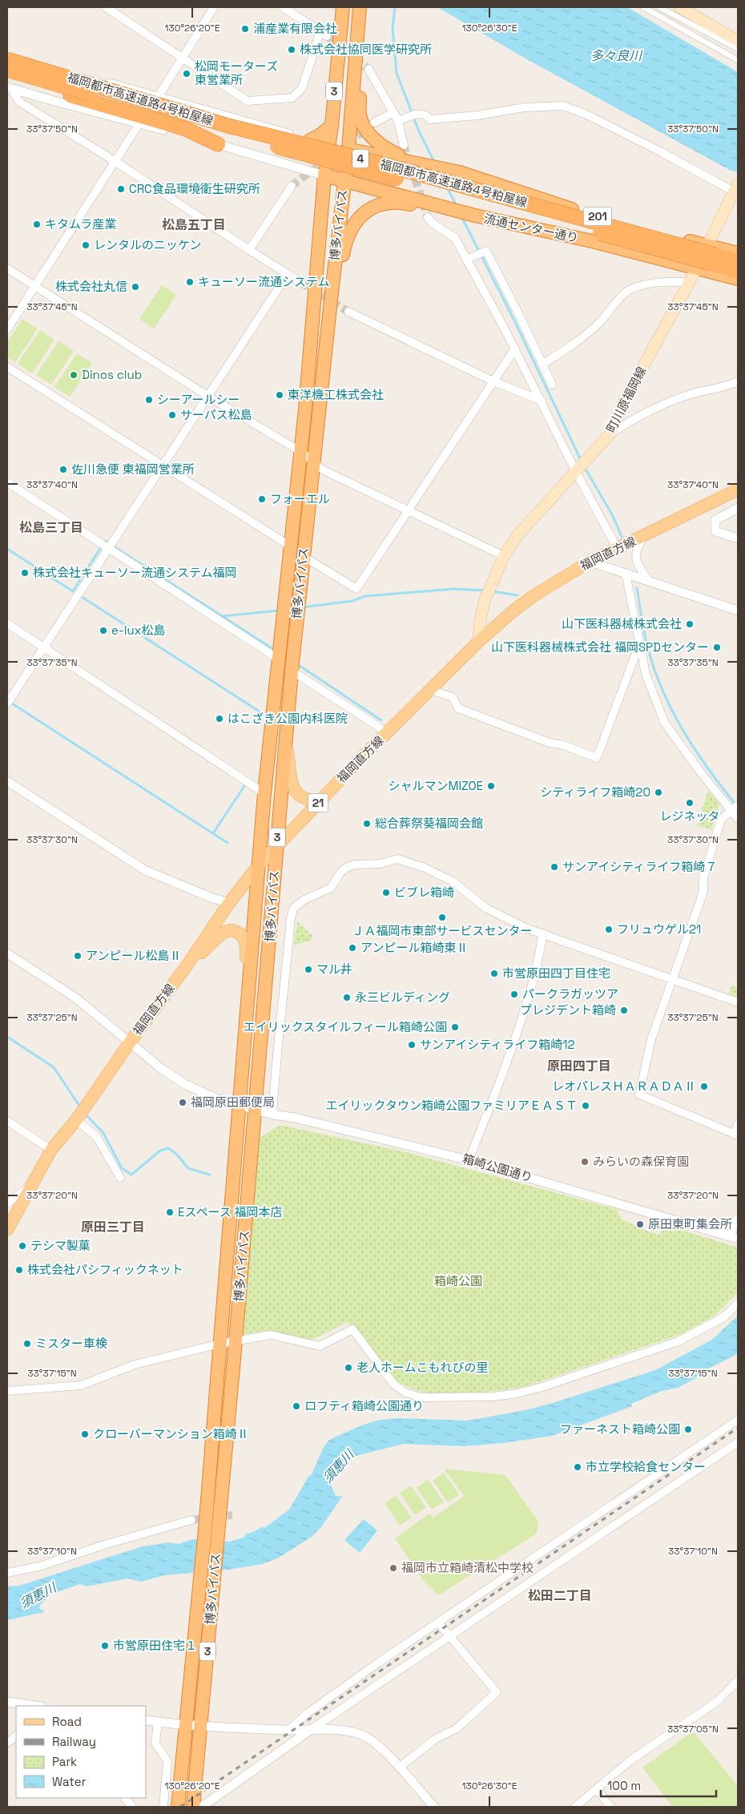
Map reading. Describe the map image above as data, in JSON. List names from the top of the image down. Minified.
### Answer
{"streets":{"highway":["3","福岡都市高速道路4号粕屋線","4","201","博多バイパス","流通センター通り"],"main road":["町川原福岡線","福岡直方線","21"],"street":["箱崎公園通り"]},"crossings":[["201","博多バイパス"],["201","町川原福岡線"],["博多バイパス","流通センター通り"],["博多バイパス","福岡直方線"],["博多バイパス","箱崎公園通り"],["流通センター通り","町川原福岡線"],["町川原福岡線","福岡直方線"],["福岡直方線","箱崎公園通り"]],"districts":["松島五丁目","松島三丁目","原田四丁目","原田三丁目","松田二丁目"],"water":["多々良川","須恵川"],"parks":["箱崎公園"],"places":["浦産業有限会社","株式会社協同医学研究所","松岡モーターズ 東営業所","CRC食品環境衛生研究所","キタムラ産業","レンタルのニッケン","キューソー流通システム","株式会社丸信","Dinos club","東洋機工株式会社","シーアールシー","サーパス松島","佐川急便 東福岡営業所","フォーエル","株式会社キューソー流通システム福岡","山下医科器械株式会社","e-lux松島","山下医科器械株式会社 福岡SPDセンター","はこざき公園内科医院","シャルマンMIZOE","シティライフ箱崎20","レジネッタ","総合葬祭葵福岡会館","サンアイシティライフ箱崎７","ビブレ箱崎","ＪＡ福岡市東部サービスセンター","フリュウゲル21","アンピール箱崎東Ⅱ","アンピール松島Ⅱ","マル井","市営原田四丁目住宅","パークラガッツア","永三ビルディング","プレジデント箱崎","エイリックスタイルフィール箱崎公園","サンアイシティライフ箱崎12","レオパレスＨＡＲＡＤＡⅡ","福岡原田郵便局","エイリックタウン箱崎公園ファミリアＥＡＳＴ","みらいの森保育園","Eスペース 福岡本店","原田東町集会所","テシマ製菓","株式会社パシフィックネット","ミスター車検","老人ホームこもれびの里","ロフティ箱崎公園通り","ファーネスト箱崎公園","クローバーマンション箱崎Ⅱ","市立学校給食センター","福岡市立箱崎清松中学校","市営原田住宅１"],"legend":["Road","Railway","Park","Water"],"scale_bar":"100 m","coordinates":["130°26'20\"E","130°26'30\"E","33°37'50\"N","33°37'45\"N","33°37'40\"N","33°37'35\"N","33°37'30\"N","33°37'25\"N","33°37'20\"N","33°37'15\"N","33°37'10\"N","33°37'05\"N"]}
